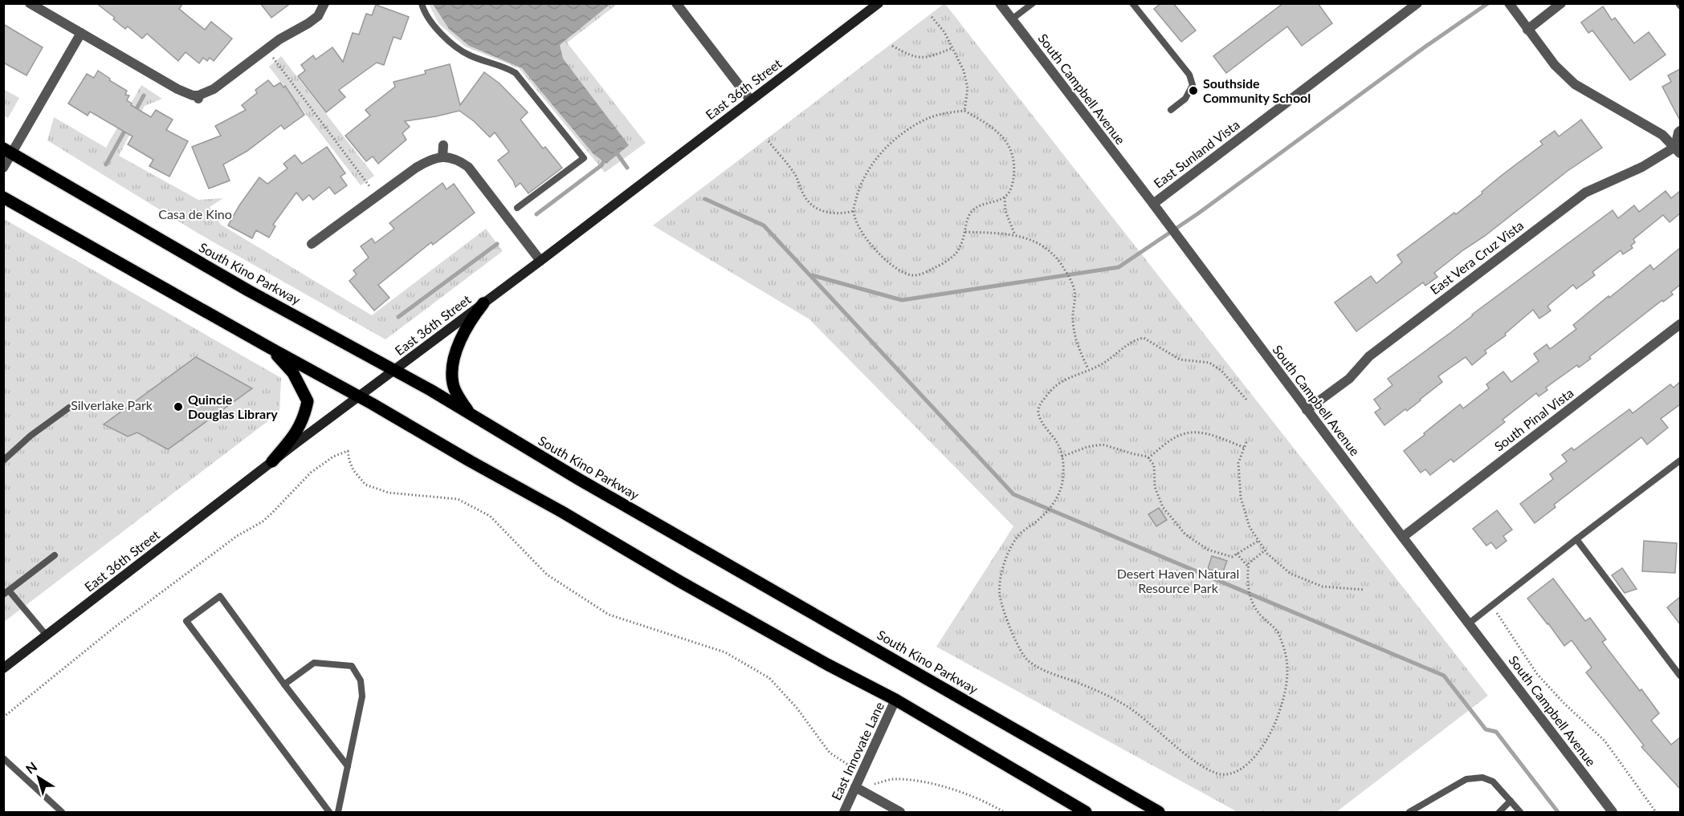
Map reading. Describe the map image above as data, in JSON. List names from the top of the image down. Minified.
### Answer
{"streets":{"main road":["East 36th Street","South Kino Parkway"],"street":["South Campbell Avenue","East Sunland Vista","East Vera Cruz Vista","South Pinal Vista","East Innovate Lane"]},"crossings":[["East 36th Street","South Kino Parkway"],["South Campbell Avenue","East Sunland Vista"],["South Campbell Avenue","East Vera Cruz Vista"],["South Campbell Avenue","South Pinal Vista"]],"parks":["Casa de Kino","Silverlake Park","Desert Haven Natural Resource Park"],"places":["Southside Community School","Quincie Douglas Library"],"north":"top left"}
